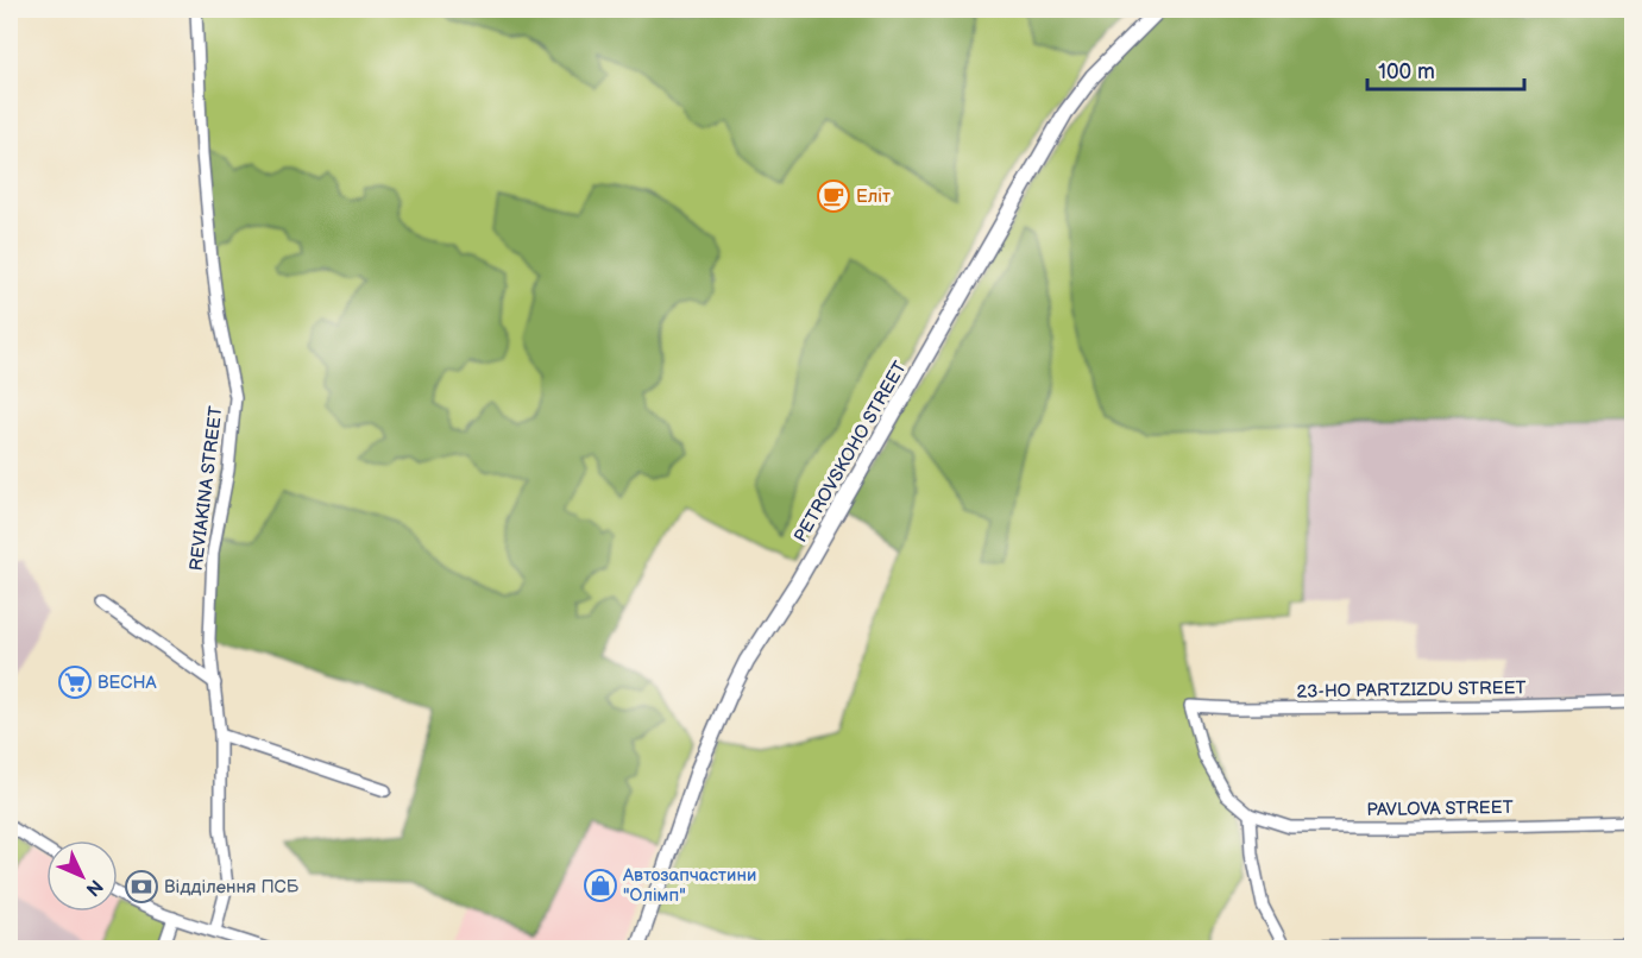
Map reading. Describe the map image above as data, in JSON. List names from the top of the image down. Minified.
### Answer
{"streets":{"main road":["PETROVSKOHO STREET"],"street":["REVIAKINA STREET","23-HO PARTZIZDU STREET","PAVLOVA STREET"]},"crossings":[["23-HO PARTZIZDU STREET","PAVLOVA STREET"]],"places":{"cafe":["Еліт"],"supermarket":["ВЕСНА"],"shop":["Автозапчастини \"Олімп\""],"bank":["Відділення ПСБ"]},"scale_bar":"100 m","north":"bottom right"}
